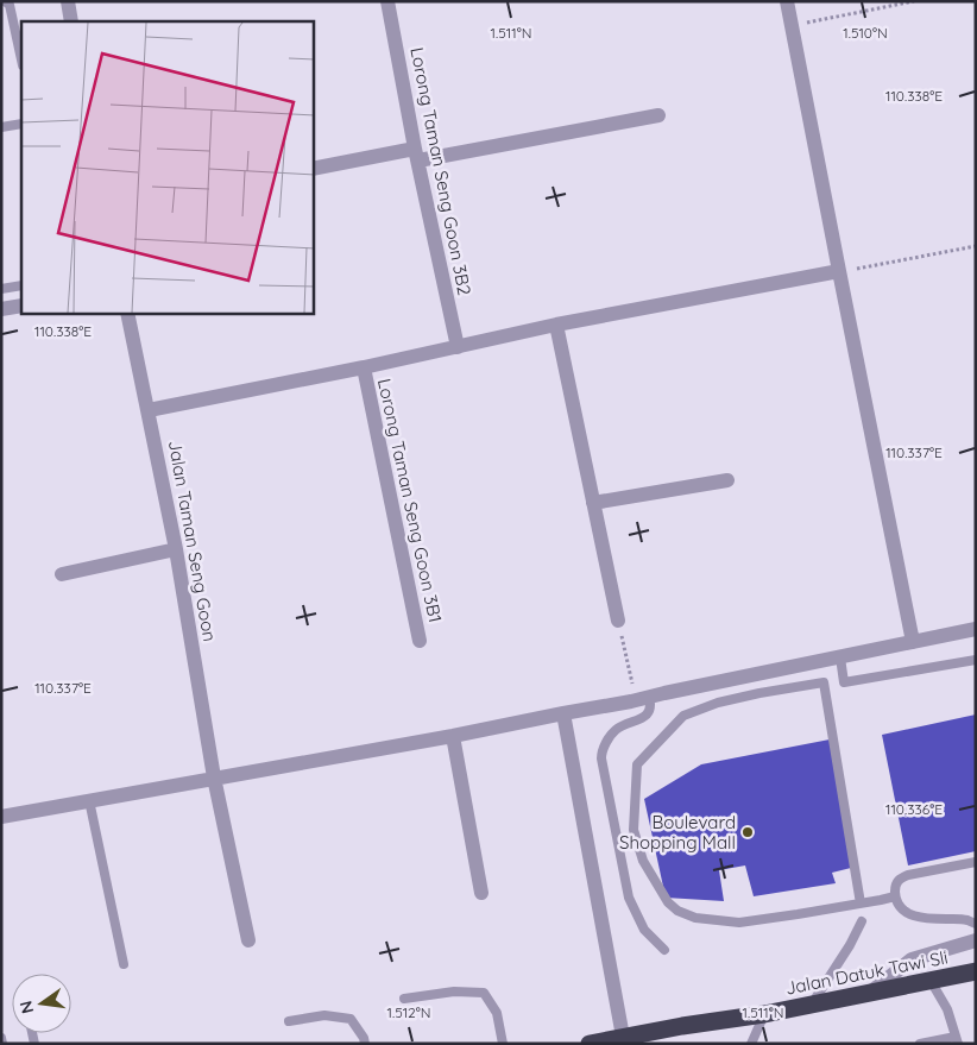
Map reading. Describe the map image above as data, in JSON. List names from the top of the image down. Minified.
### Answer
{"streets":{"highway":["Jalan Datuk Tawi Sli"],"street":["Lorong Taman Seng Goon 3B2","Lorong Taman Seng Goon 3B1","Jalan Taman Seng Goon"]},"places":["Boulevard Shopping Mall"],"north":"left","coordinates":["1.511°N","1.510°N","110.338°E","110.337°E","110.336°E","1.512°N"]}
